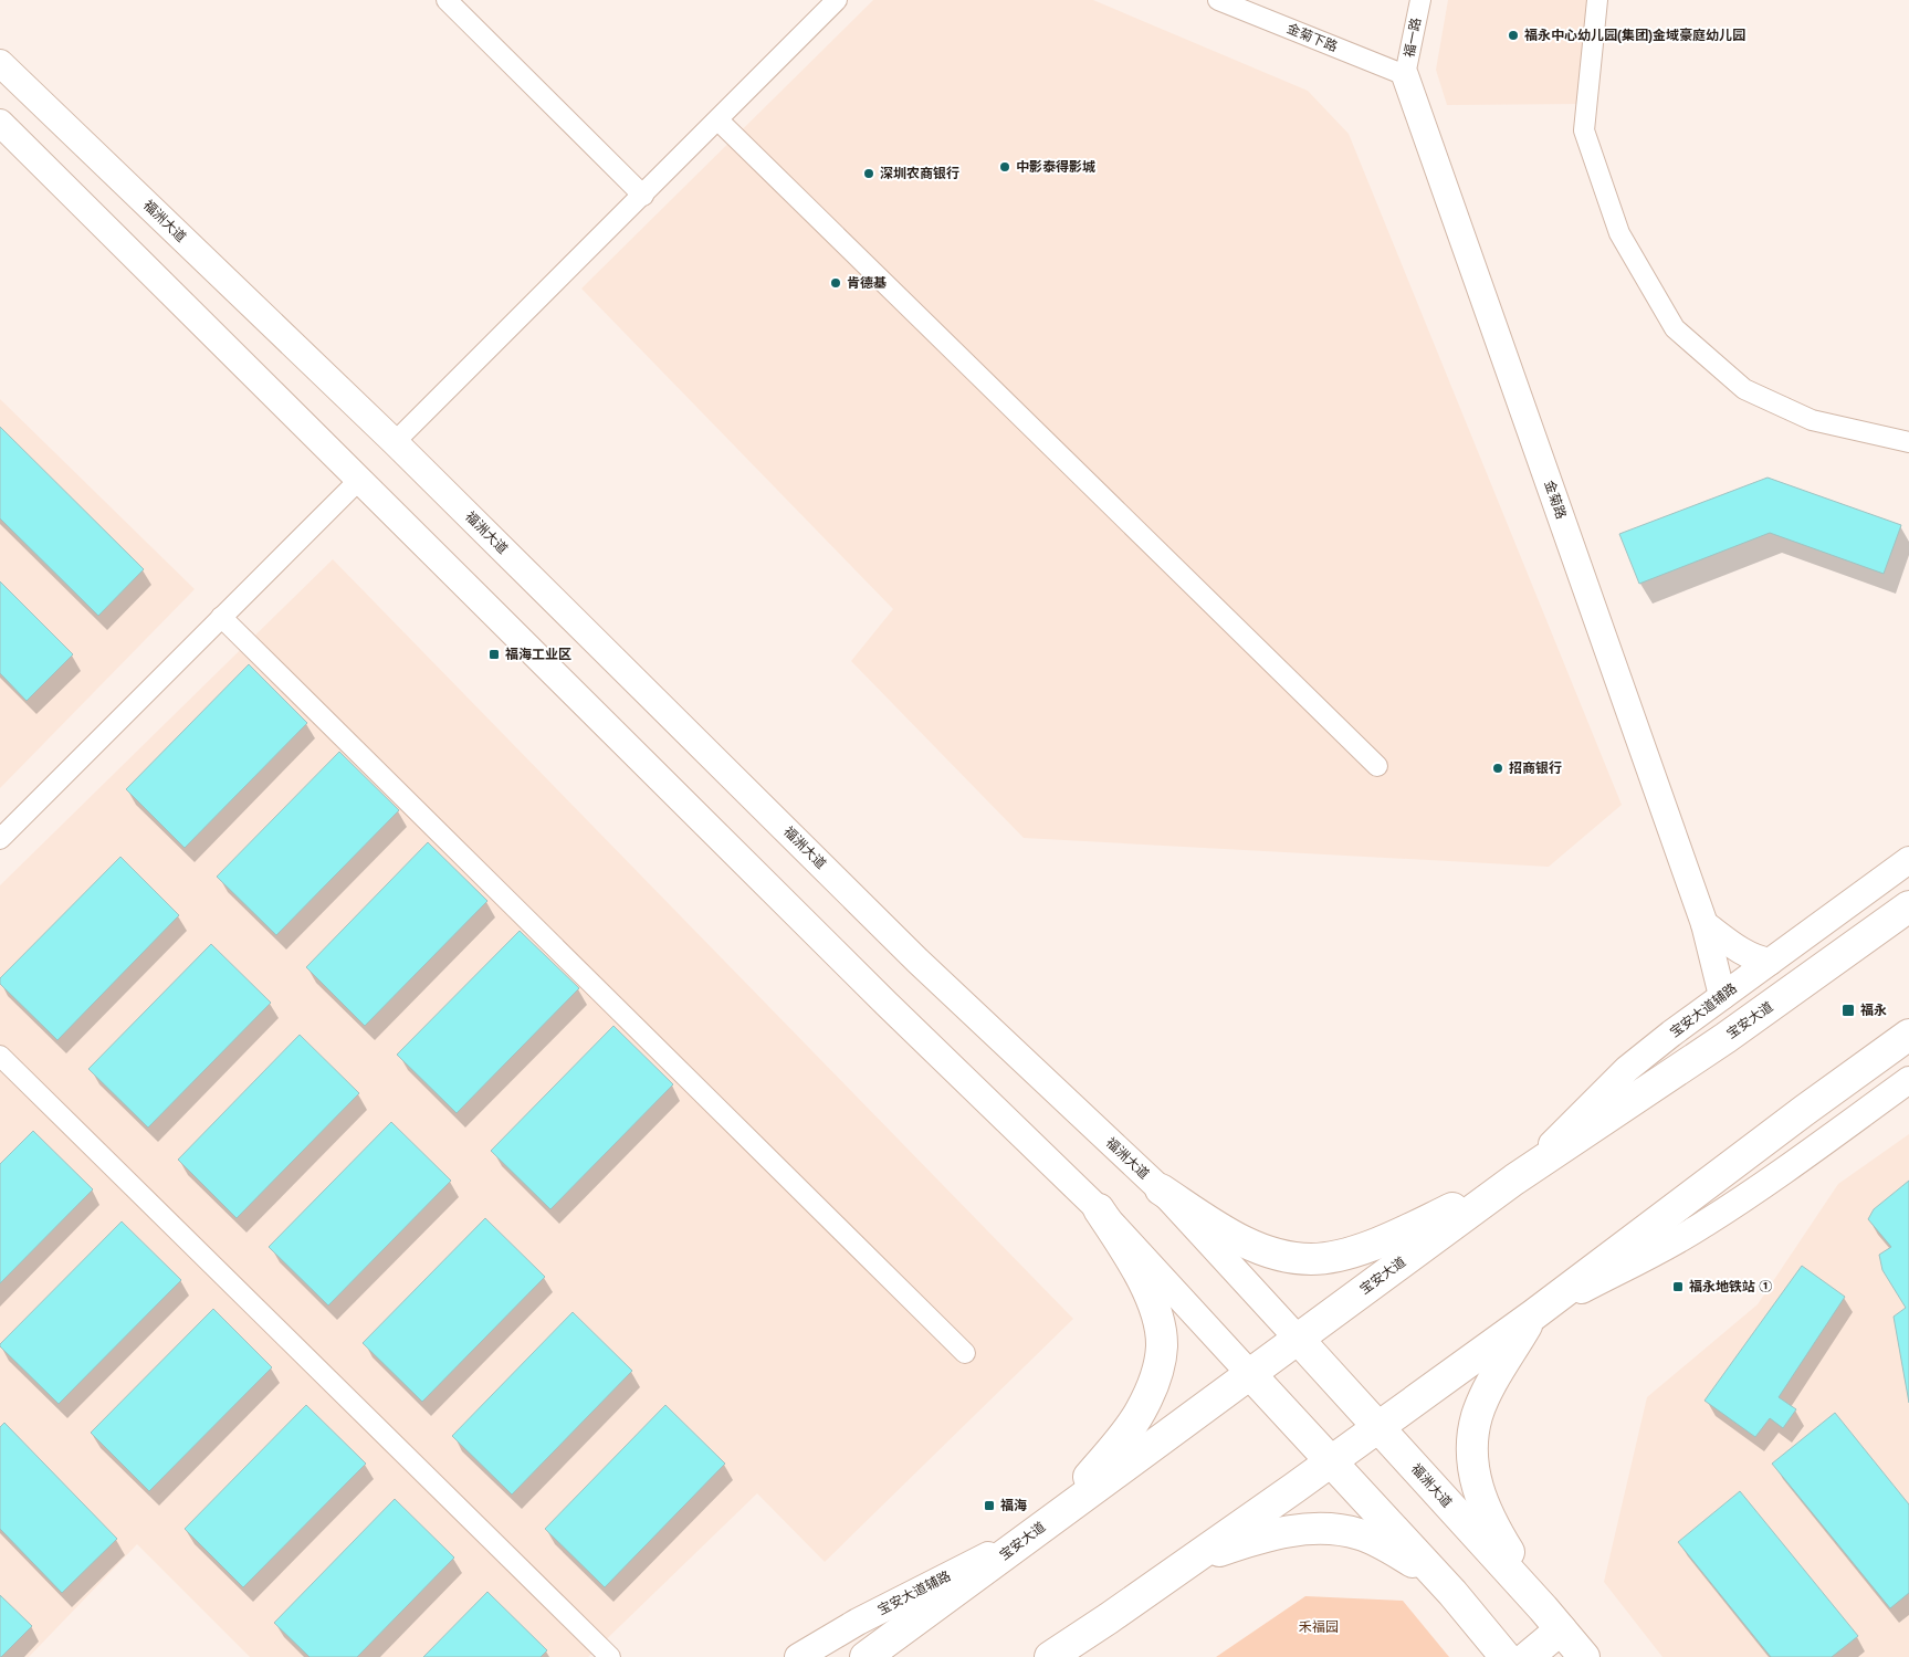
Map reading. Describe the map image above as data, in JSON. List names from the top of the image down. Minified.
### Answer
{"streets":{"main road":["福洲大道","金菊路","宝安大道辅路","宝安大道"],"street":["金菊下路","福一路"]},"crossings":[["金菊下路","福一路"],["金菊下路","金菊路"],["福一路","金菊路"],["福洲大道","宝安大道"],["金菊路","宝安大道辅路"],["宝安大道辅路","宝安大道"]],"parks":["禾福园"],"places":{"other":["福永中心幼儿园(集团)金域豪庭幼儿园","中影泰得影城","深圳农商银行","肯德基","招商银行"],"transit":["福海工业区","福永","福永地铁站 ①","福海"]}}
